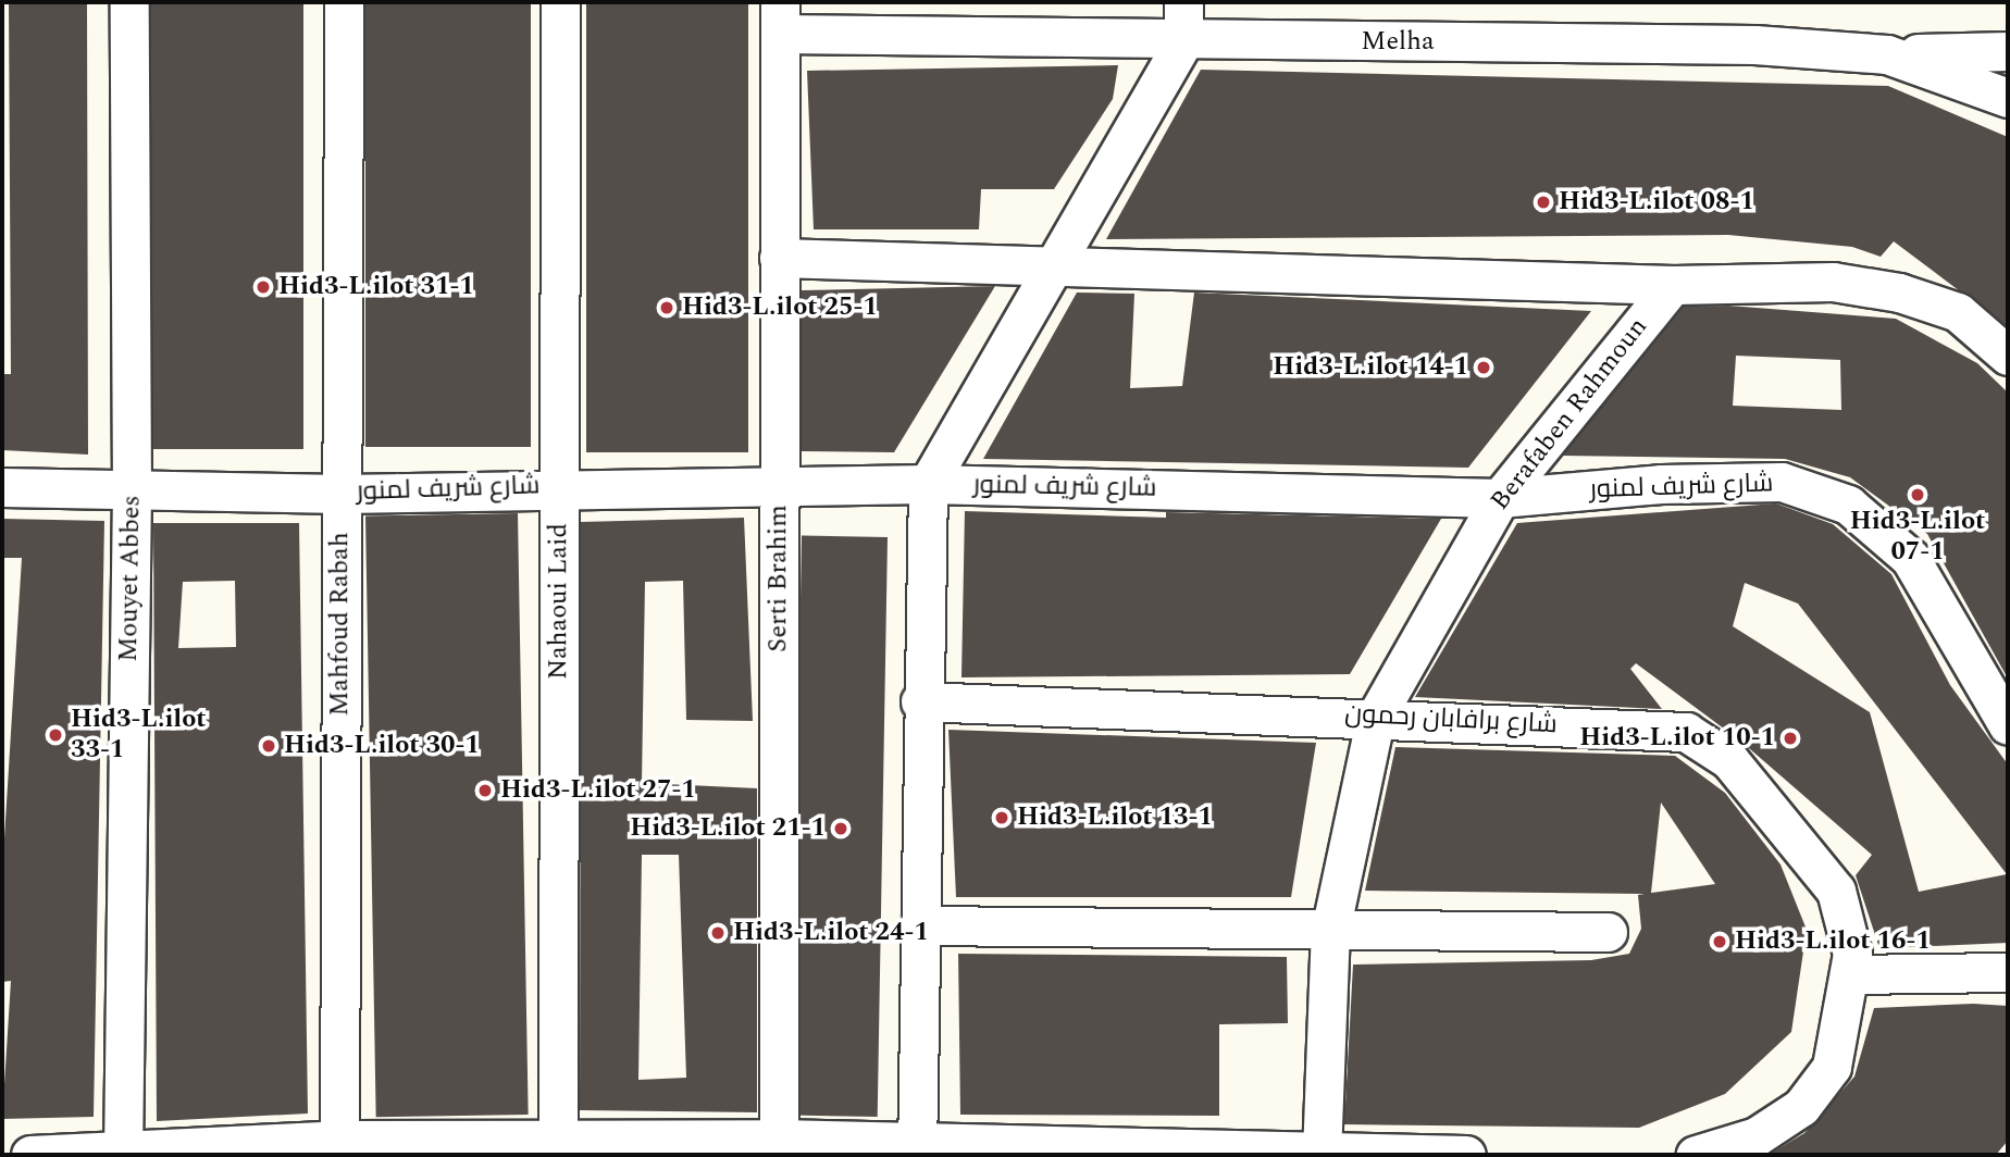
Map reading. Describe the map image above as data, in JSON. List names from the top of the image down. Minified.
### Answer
{"streets":{"street":["Melha","Berafaben Rahmoun","شارع شريف لمنور","Mouyet Abbes","Serti Brahim","Nahaoui Laid","Mahfoud Rabah","شارع برافابان رحمون"]},"crossings":[["Melha","Serti Brahim"],["Berafaben Rahmoun","شارع شريف لمنور"],["Berafaben Rahmoun","شارع برافابان رحمون"],["شارع شريف لمنور","Mouyet Abbes"],["شارع شريف لمنور","Serti Brahim"],["شارع شريف لمنور","Nahaoui Laid"],["شارع شريف لمنور","Mahfoud Rabah"]],"places":["Hid3-L.ilot 08-1","Hid3-L.ilot 31-1","Hid3-L.ilot 25-1","Hid3-L.ilot 14-1","Hid3-L.ilot 07-1","Hid3-L.ilot 33-1","Hid3-L.ilot 10-1","Hid3-L.ilot 30-1","Hid3-L.ilot 27-1","Hid3-L.ilot 13-1","Hid3-L.ilot 21-1","Hid3-L.ilot 24-1","Hid3-L.ilot 16-1"]}
